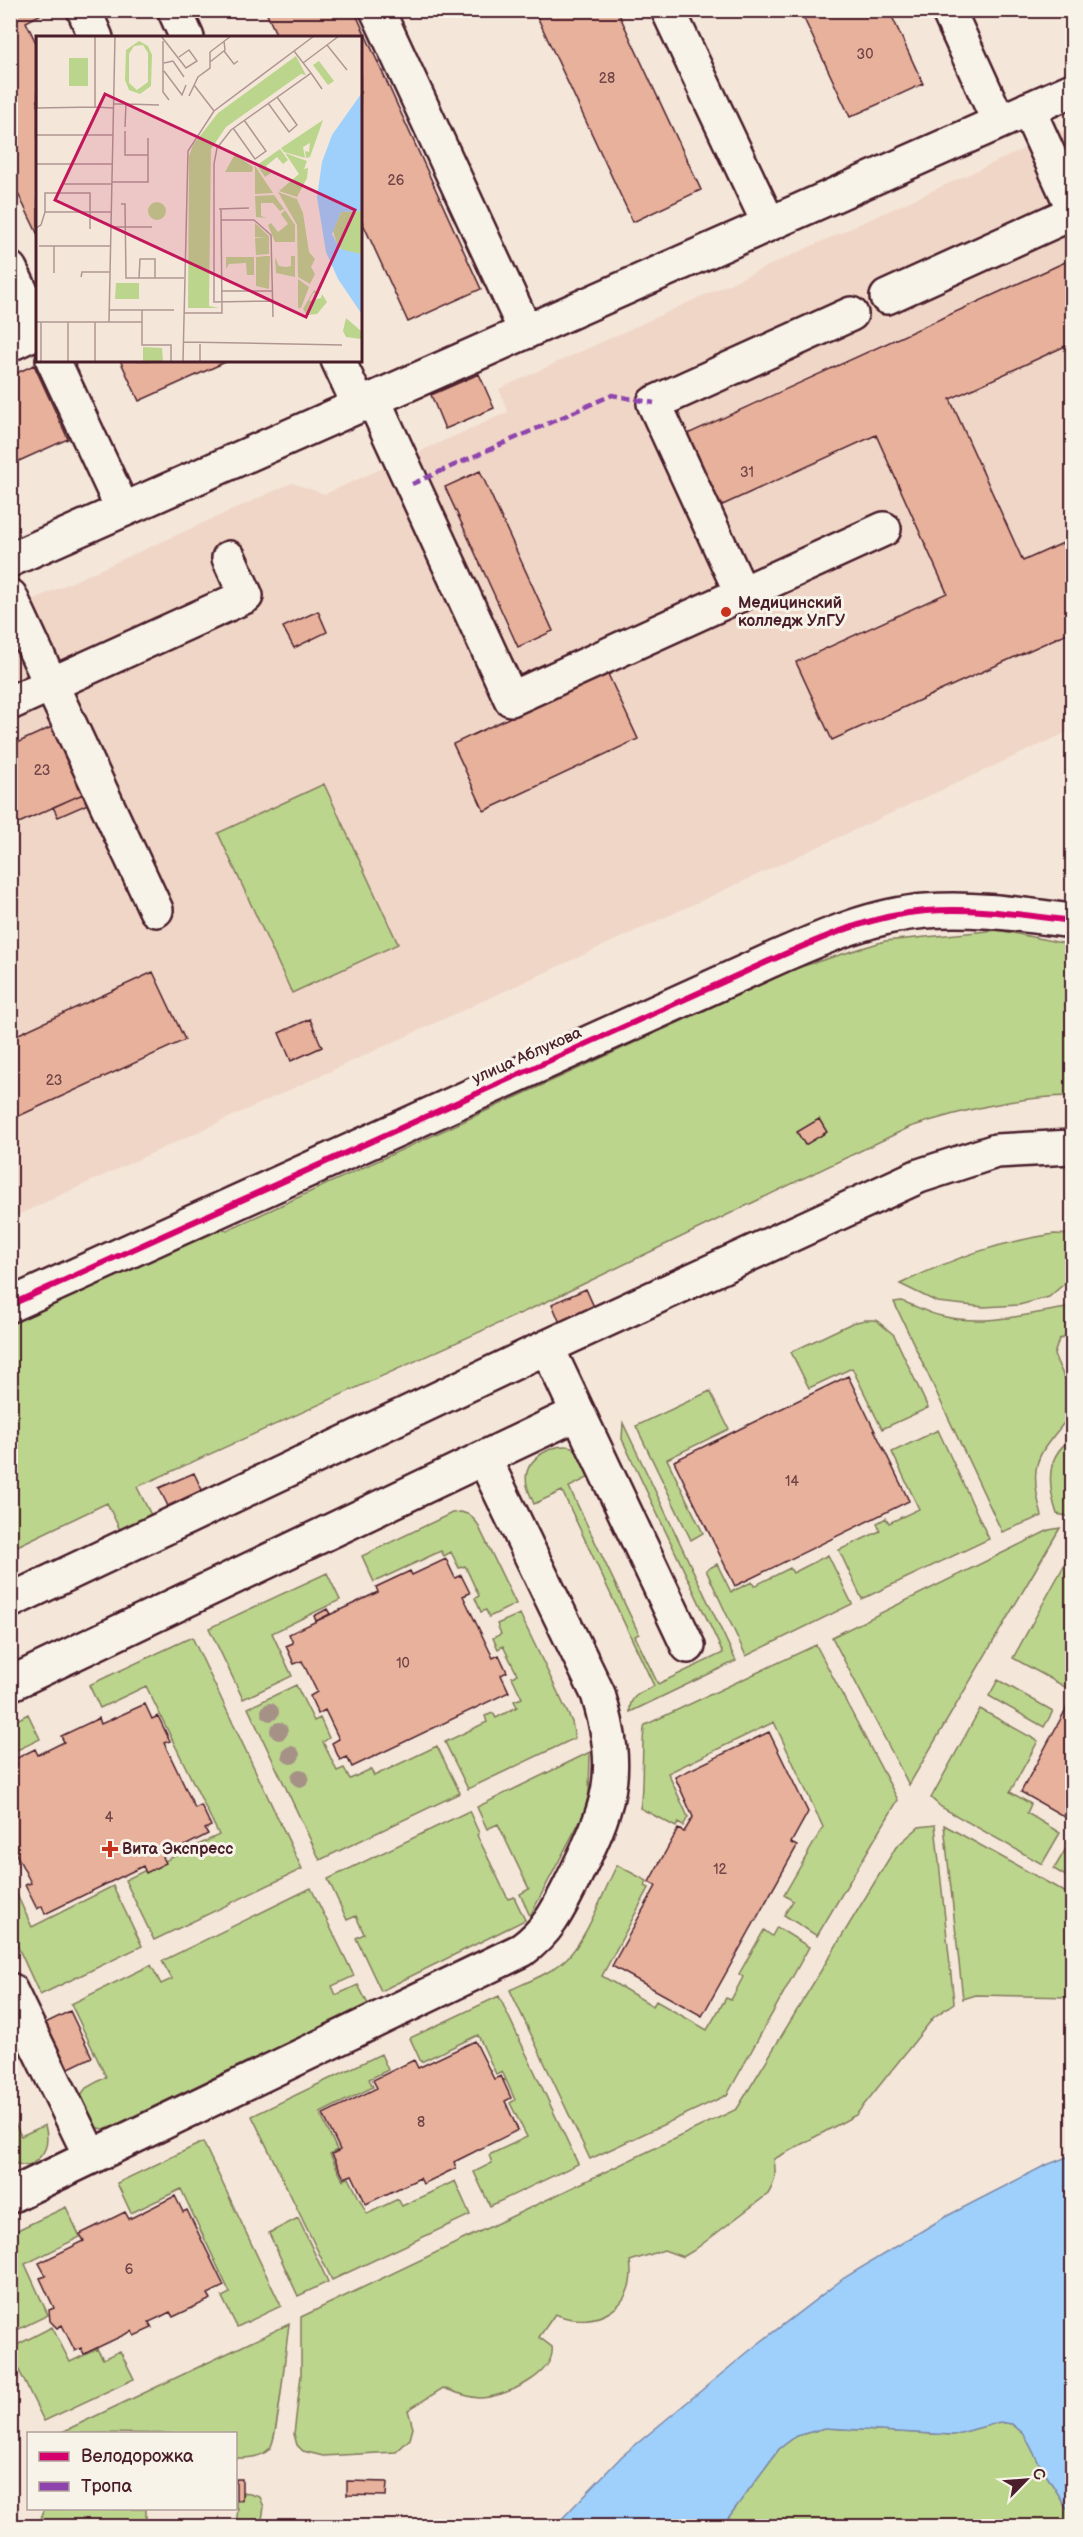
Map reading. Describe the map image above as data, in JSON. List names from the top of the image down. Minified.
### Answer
{"streets":{"street":["улица Аблукова"]},"places":{"other":["Медицинский колледж УлГУ"],"health":["Вита Экспресс"]},"house_numbers":["30","28","26","31","23","23","14","10","4","12","8","6"],"legend":["Велодорожка","Тропа"],"north":"top right"}
